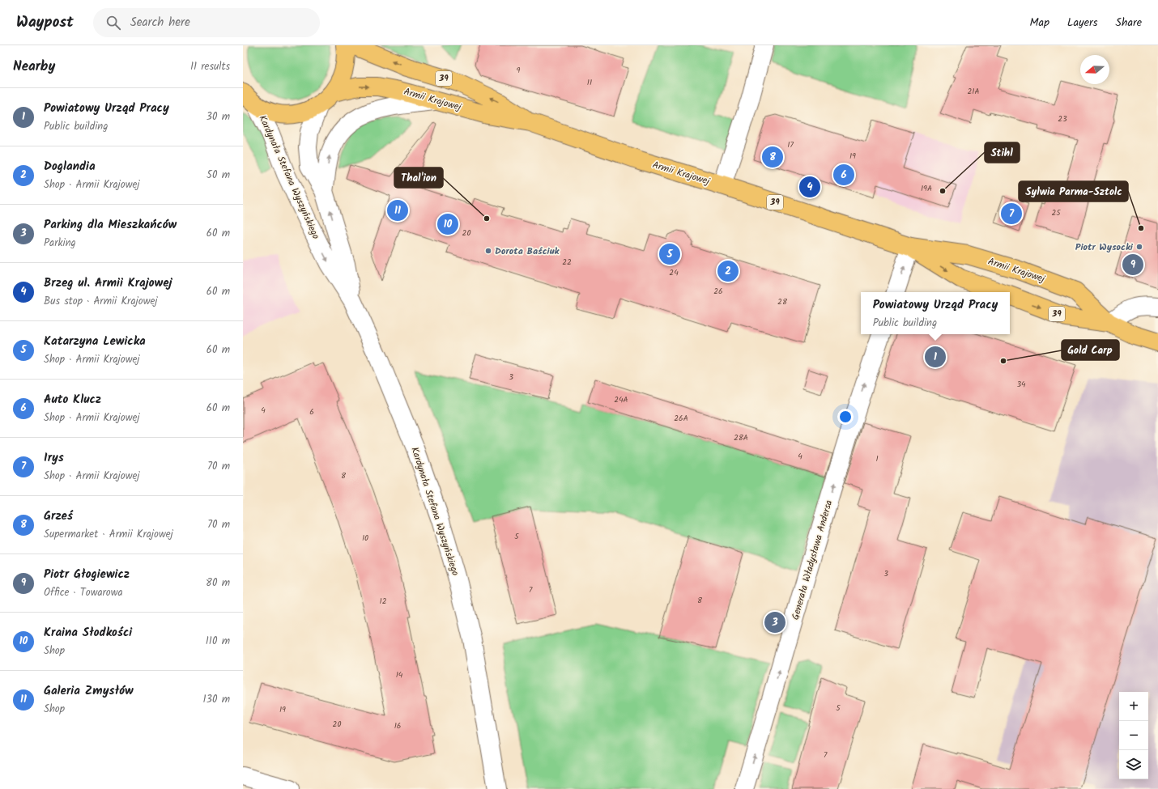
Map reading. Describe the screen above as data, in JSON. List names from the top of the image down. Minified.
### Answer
{"streets":{"main road":["39","Armii Krajowej"],"street":["Kardynała Stefana Wyszyńskiego","Generała Władysława Andersa"]},"crossings":[["39","Armii Krajowej"],["39","Kardynała Stefana Wyszyńskiego"]],"one_way":["Generała Władysława Andersa"],"places":["Stihl","Thal'ion","Sylwia Parma-Sztolc","Piotr Wysocki","Dorota Baściuk","Gold Carp"],"house_numbers":["9","11","21A","23","17","19","19A","25","20","22","24","26","28","3","34","24A","4","6","26A","28A","4","1","8","5","10","3","7","8","12","14","5","19","20","16","7"],"north":"left","page":{"header":"Waypost","search":"Search here","nav":["Map","Layers","Share"],"heading":["Nearby","11 results"],"list":[{"mark":"1","name":"Powiatowy Urząd Pracy","note":"Public building","value":"30 m"},{"mark":"2","name":"Doglandia","note":"Shop · Armii Krajowej","value":"50 m"},{"mark":"3","name":"Parking dla Mieszkańców","note":"Parking","value":"60 m"},{"mark":"4","name":"Brzeg ul. Armii Krajowej","note":"Bus stop · Armii Krajowej","value":"60 m"},{"mark":"5","name":"Katarzyna Lewicka","note":"Shop · Armii Krajowej","value":"60 m"},{"mark":"6","name":"Auto Klucz","note":"Shop · Armii Krajowej","value":"60 m"},{"mark":"7","name":"Irys","note":"Shop · Armii Krajowej","value":"70 m"},{"mark":"8","name":"Grześ","note":"Supermarket · Armii Krajowej","value":"70 m"},{"mark":"9","name":"Piotr Głogiewicz","note":"Office · Towarowa","value":"80 m"},{"mark":"10","name":"Kraina Słodkości","note":"Shop","value":"110 m"},{"mark":"11","name":"Galeria Zmysłów","note":"Shop","value":"130 m"}],"pins":["8","6","4","11","7","10","5","9","2","1","3"],"popup":["Powiatowy Urząd Pracy","Public building"],"map_buttons":["+","−"]}}
